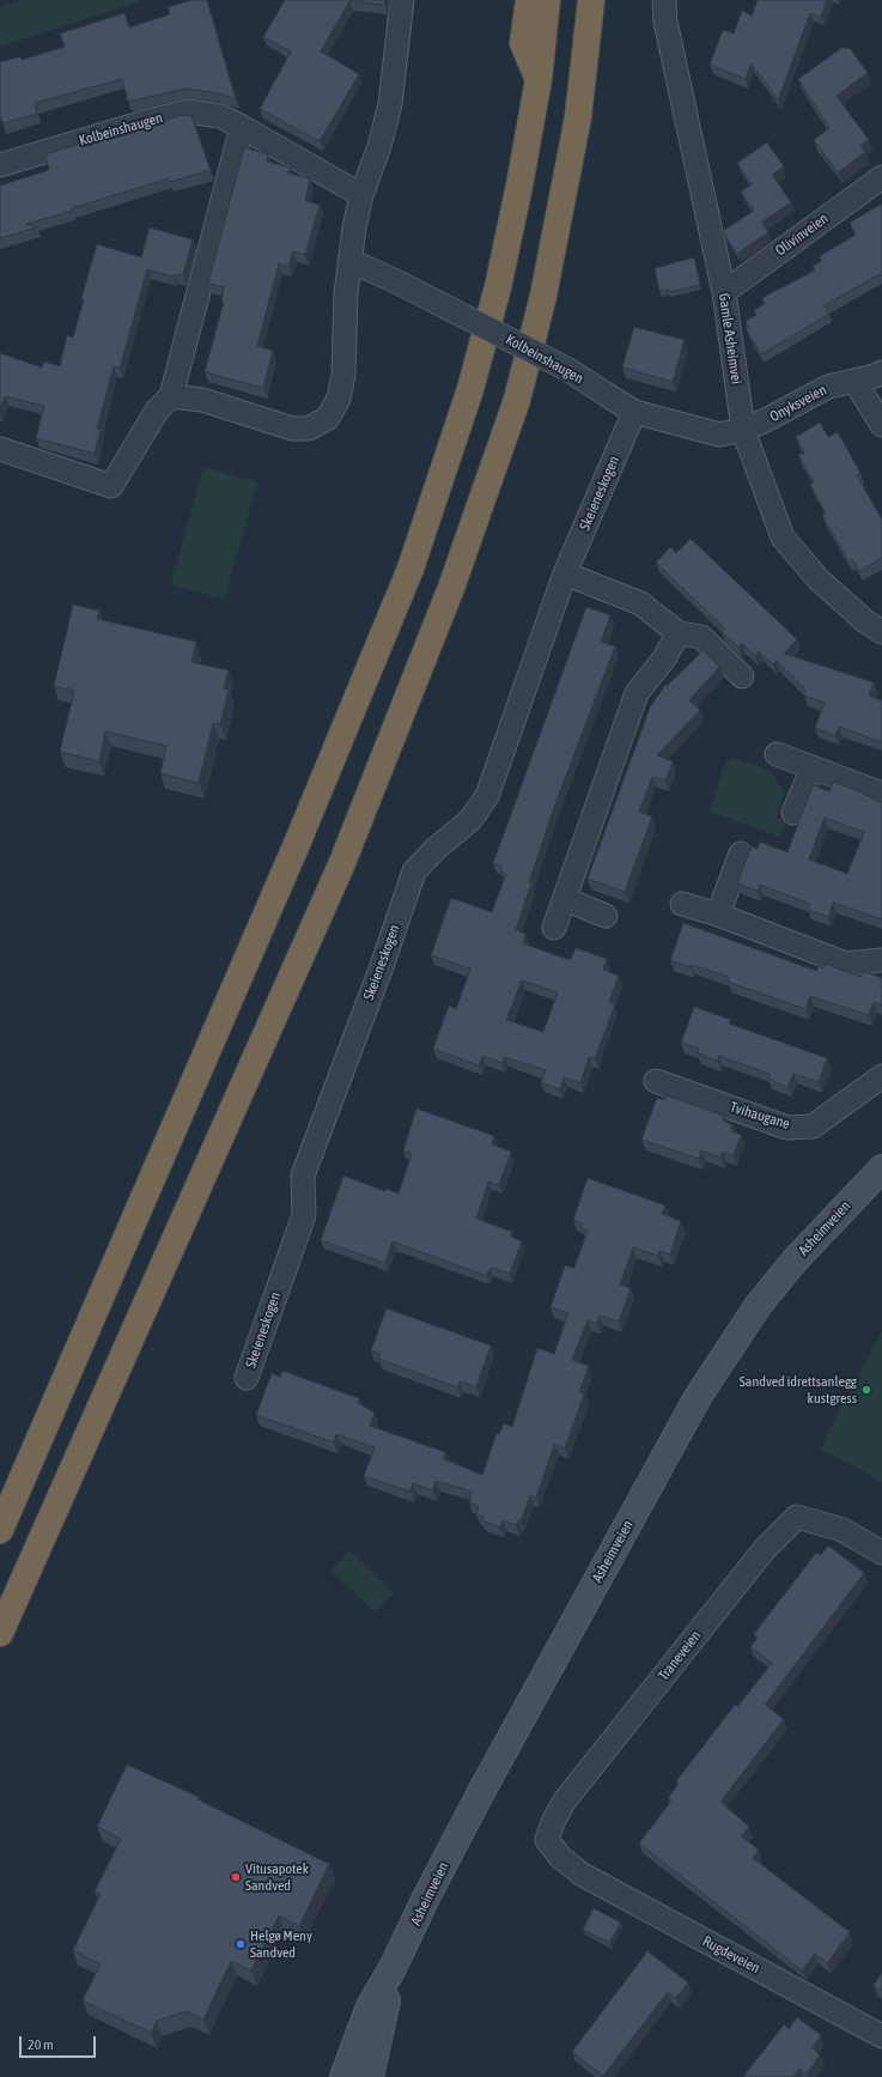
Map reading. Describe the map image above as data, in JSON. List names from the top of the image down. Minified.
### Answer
{"streets":{"main road":["Asheimveien"],"street":["Kolbeinshaugen","Olivinveien","Gamle Asheimvei","Onyksveien","Skeieneskogen","Tvihaugane","Traneveien","Rugdeveien"]},"crossings":[["Kolbeinshaugen","Gamle Asheimvei"],["Kolbeinshaugen","Onyksveien"],["Kolbeinshaugen","Skeieneskogen"],["Olivinveien","Gamle Asheimvei"],["Gamle Asheimvei","Onyksveien"],["Traneveien","Rugdeveien"]],"places":["Sandved idrettsanlegg kustgress","Vitusapotek Sandved","Helgø Meny Sandved"],"scale_bar":"20 m"}
